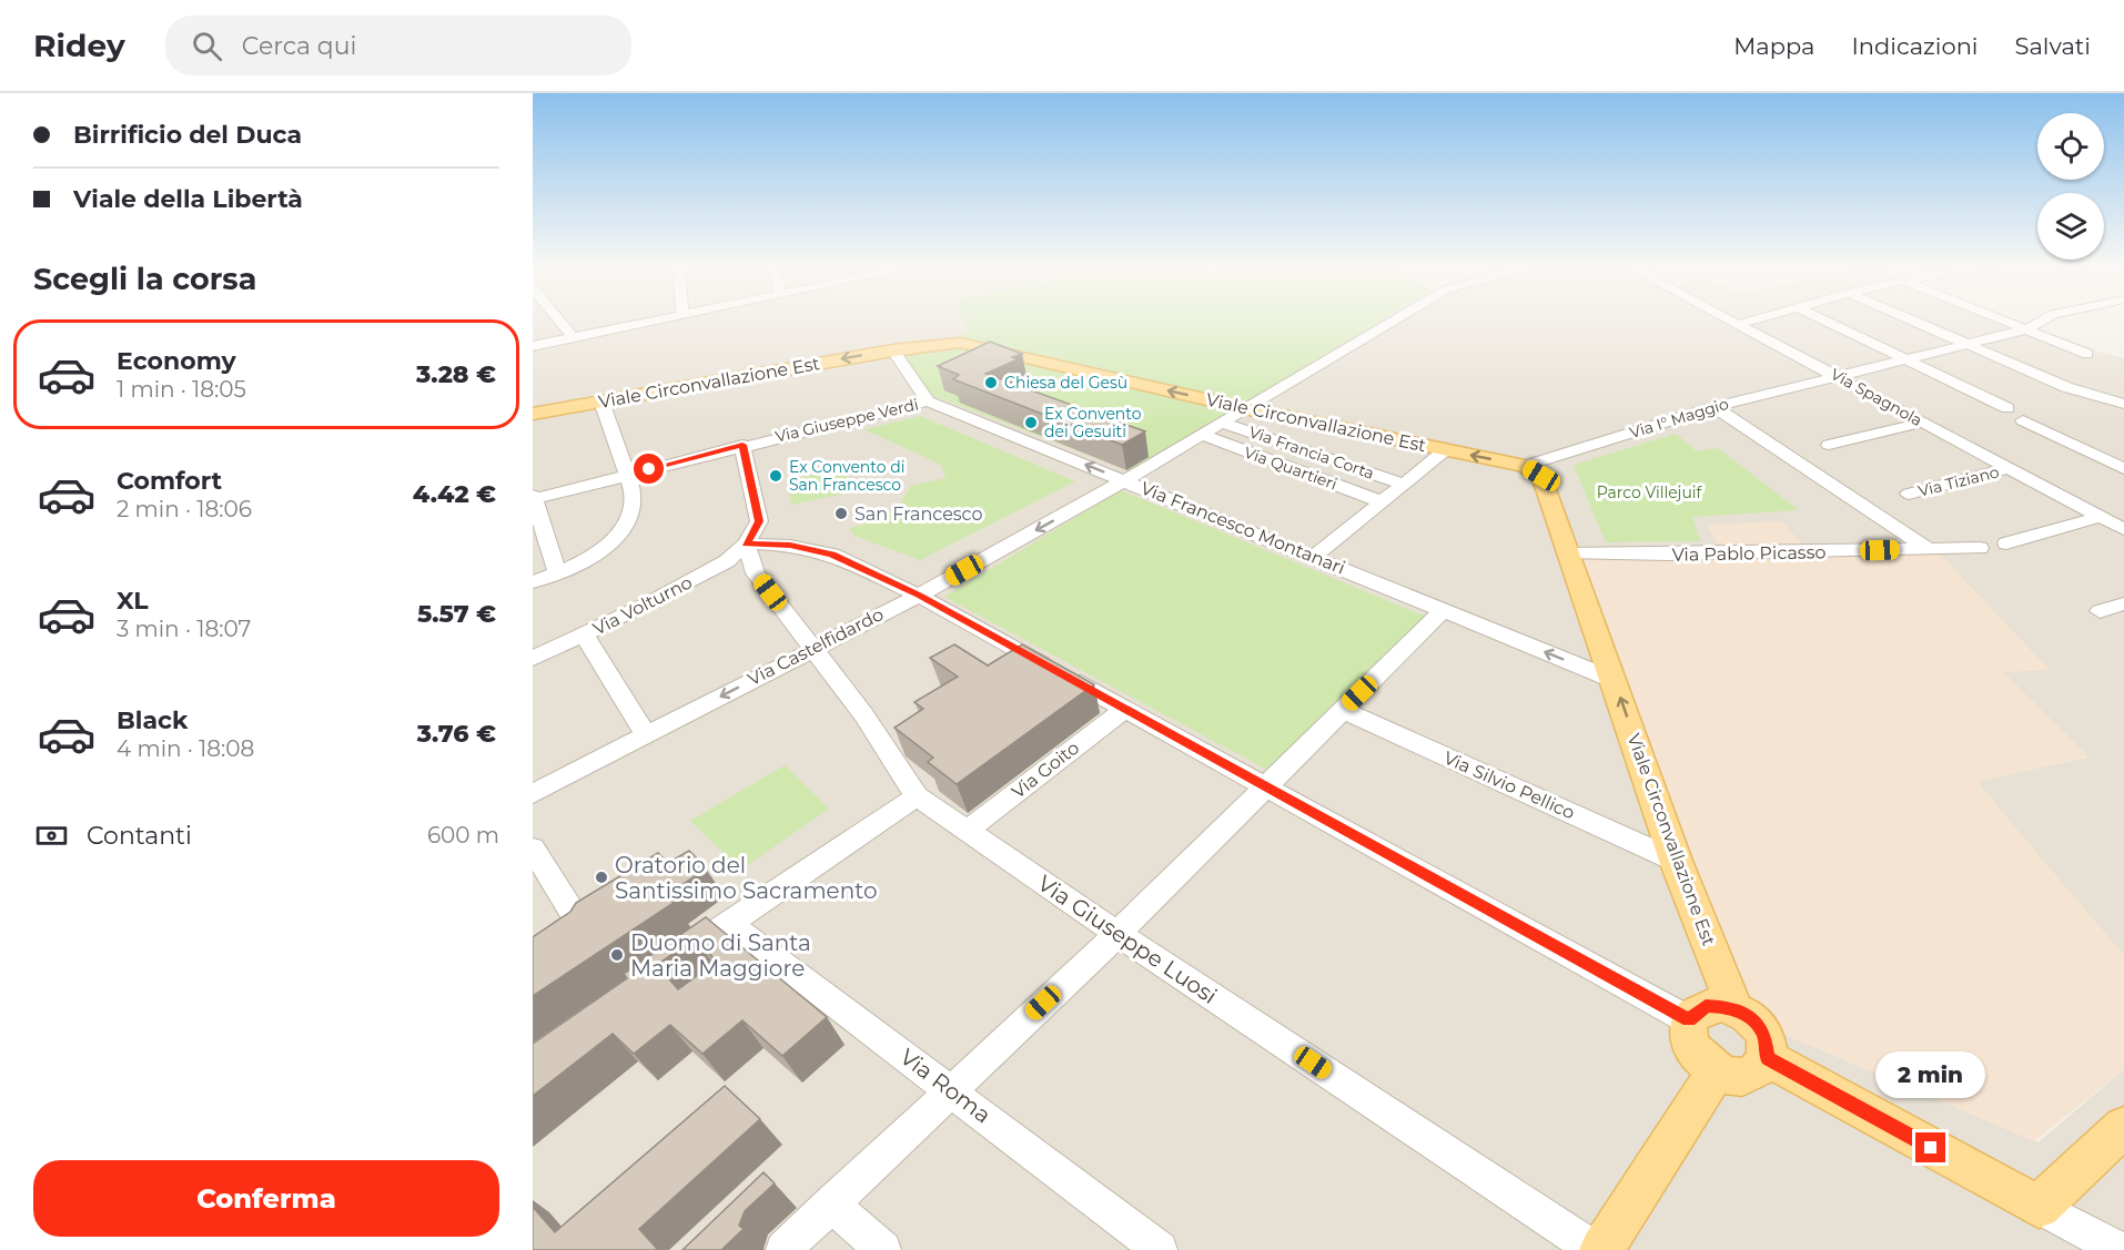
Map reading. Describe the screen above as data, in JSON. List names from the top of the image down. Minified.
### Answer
{"streets":{"main road":["Viale Circonvallazione Est"],"street":["Via Spagnola","Via I° Maggio","Via Giuseppe Verdi","Via Francia Corta","Via Quartieri","Via Tiziano","Via Francesco Montanari","Via Pablo Picasso","Via Volturno","Via Castelfidardo","Via Goito","Via Silvio Pellico","Via Giuseppe Luosi","Via Roma"]},"crossings":[["Viale Circonvallazione Est","Via I° Maggio"],["Viale Circonvallazione Est","Via Francesco Montanari"],["Viale Circonvallazione Est","Via Pablo Picasso"],["Viale Circonvallazione Est","Via Castelfidardo"],["Viale Circonvallazione Est","Via Silvio Pellico"],["Via Spagnola","Via I° Maggio"],["Via Spagnola","Via Tiziano"],["Via Giuseppe Verdi","Via Francesco Montanari"],["Via Francia Corta","Via Castelfidardo"],["Via Quartieri","Via Castelfidardo"],["Via Francesco Montanari","Via Castelfidardo"],["Via Volturno","Via Giuseppe Luosi"],["Via Castelfidardo","Via Giuseppe Luosi"],["Via Goito","Via Giuseppe Luosi"]],"one_way":["Viale Circonvallazione Est","Via Castelfidardo"],"parks":["Parco Villejuif"],"places":["Chiesa del Gesù","Ex Convento dei Gesuiti","Ex Convento di San Francesco","San Francesco","Oratorio del Santissimo Sacramento","Duomo di Santa Maria Maggiore"],"page":{"header":"Ridey","search":"Cerca qui","nav":["Mappa","Indicazioni","Salvati"],"banner":["Birrificio del Duca","Viale della Libertà"],"heading":"Scegli la corsa","list":[{"name":"Economy","note":"1 min · 18:05","value":"3.28 €"},{"name":"Comfort","note":"2 min · 18:06","value":"4.42 €"},{"name":"XL","note":"3 min · 18:07","value":"5.57 €"},{"name":"Black","note":"4 min · 18:08","value":"3.76 €"}],"pay":["Contanti","600 m"],"bubble":"2 min","buttons":"Conferma"}}
